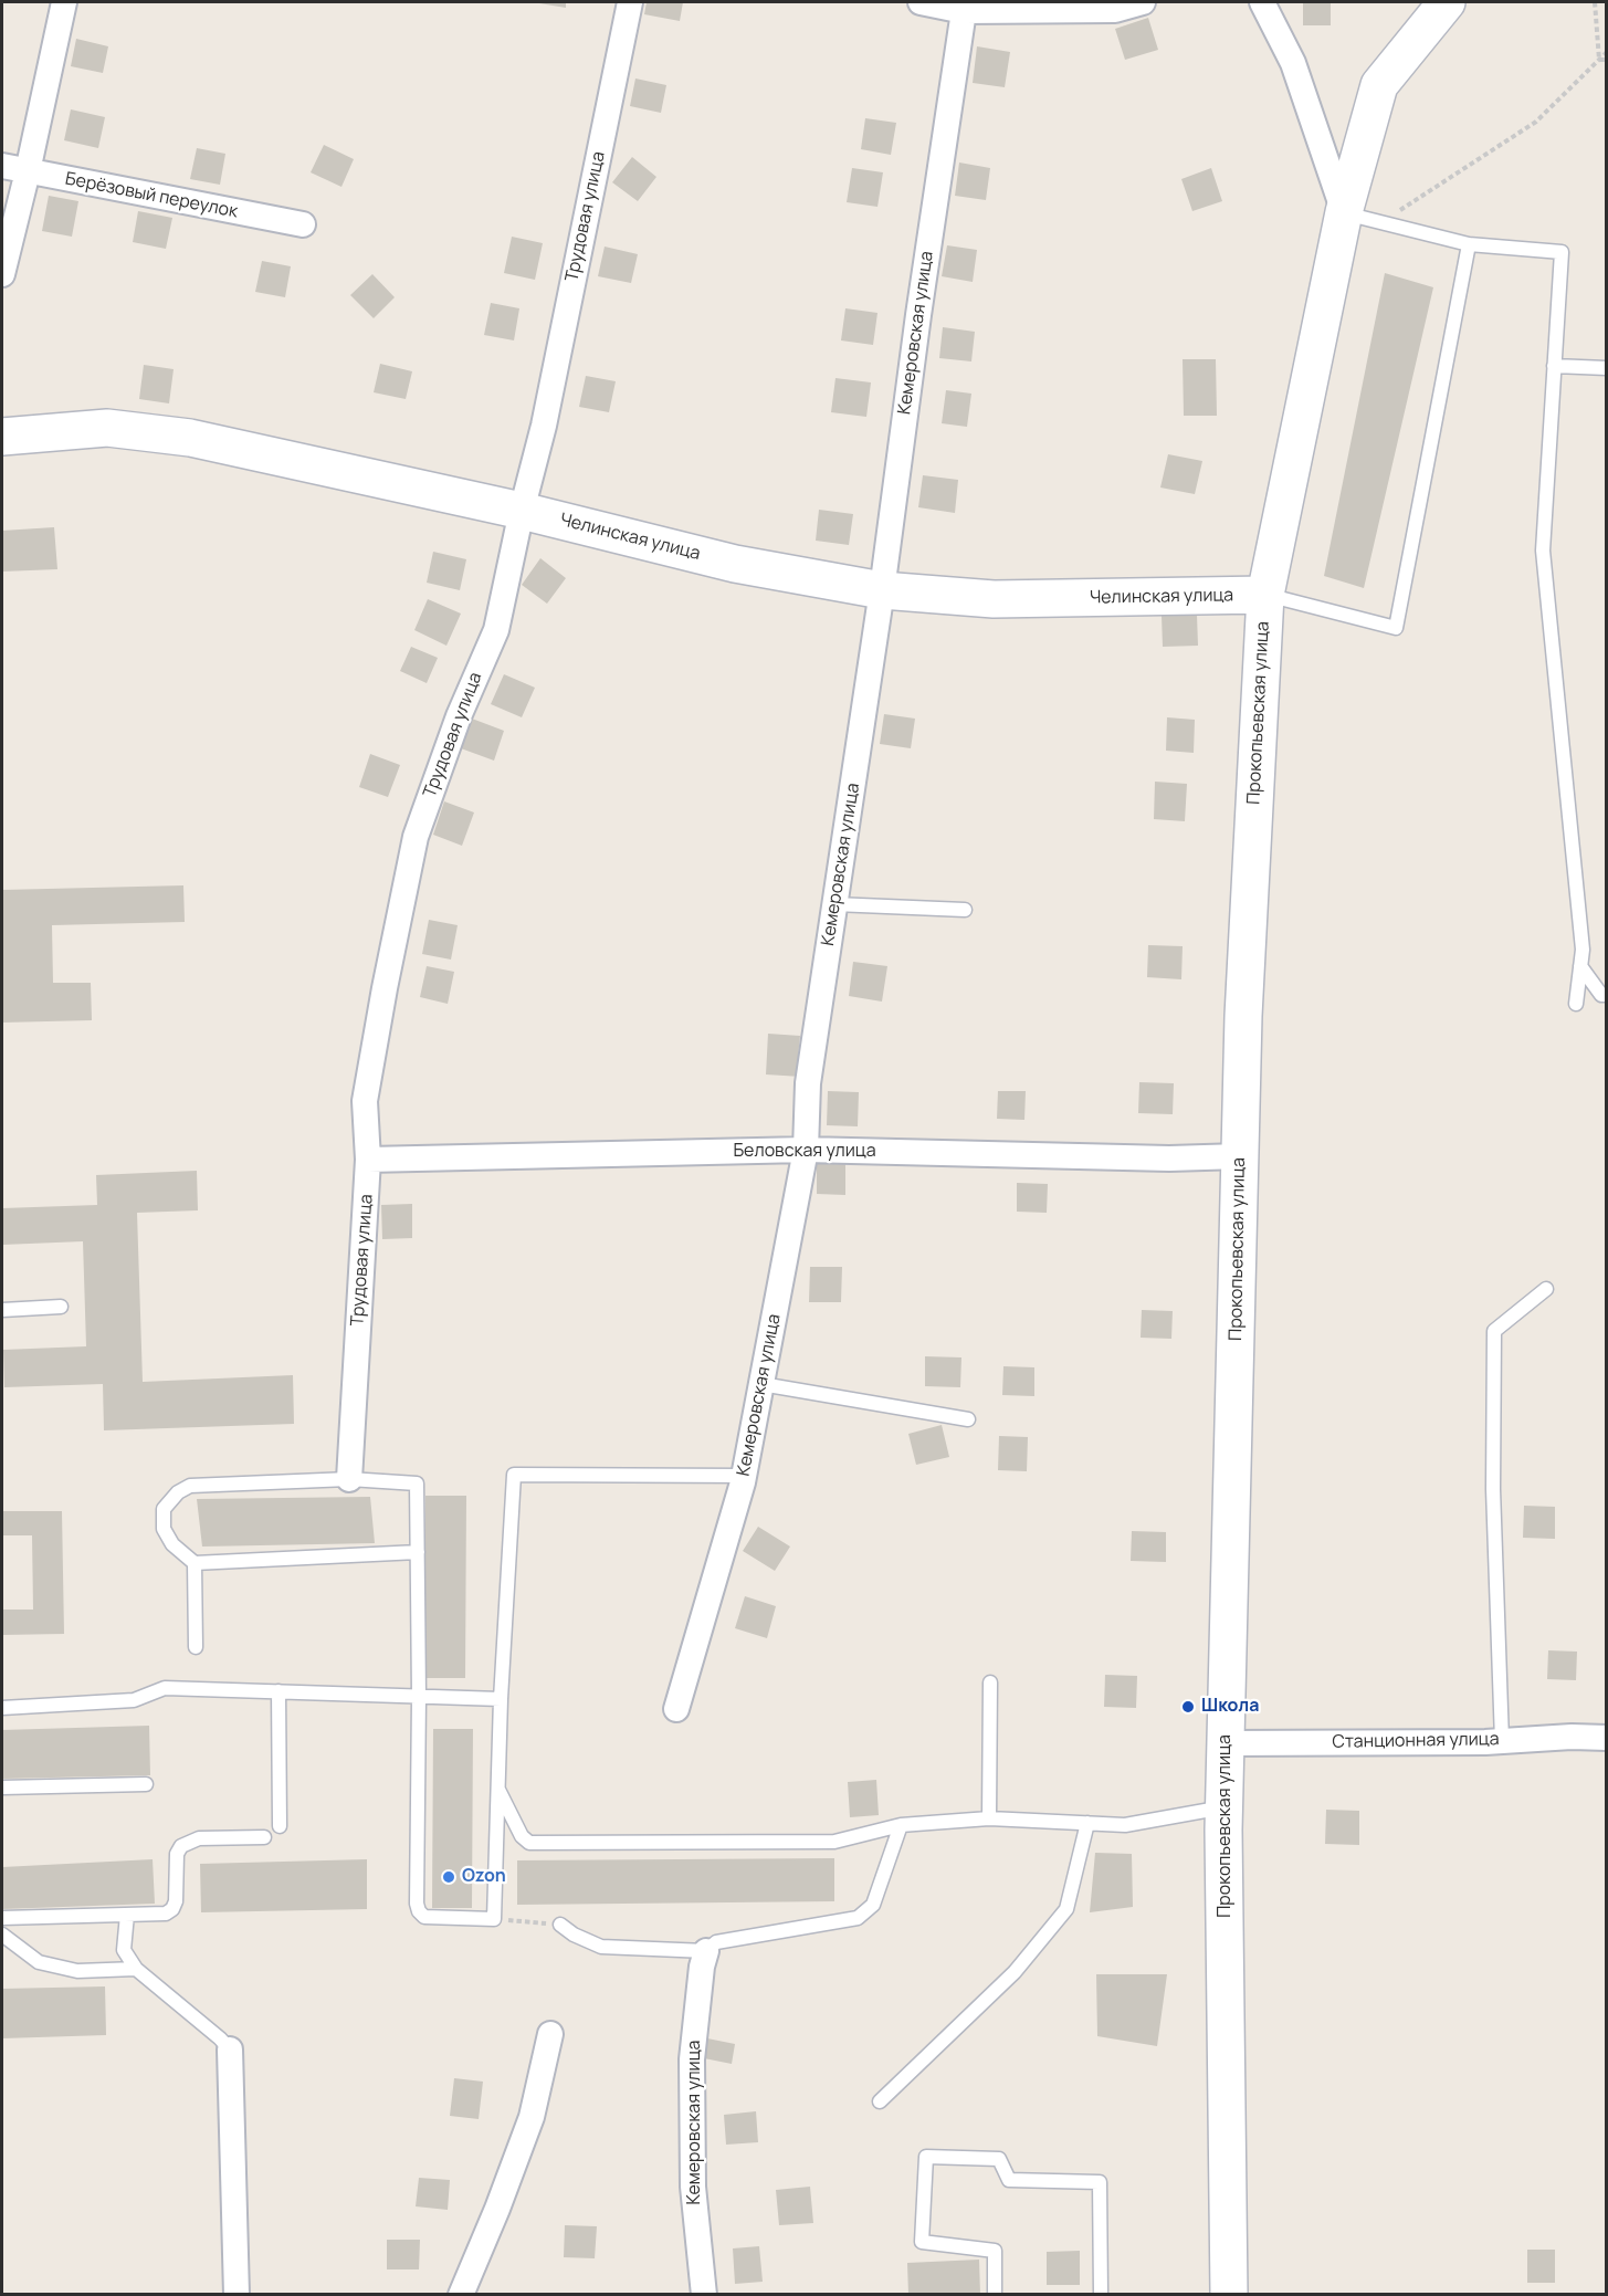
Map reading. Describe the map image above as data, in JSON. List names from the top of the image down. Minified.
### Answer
{"streets":{"main road":["Челинская улица","Прокопьевская улица"],"street":["Берёзовый переулок","Трудовая улица","Кемеровская улица","Беловская улица","Станционная улица"]},"crossings":[["Трудовая улица","Челинская улица"],["Трудовая улица","Беловская улица"],["Кемеровская улица","Челинская улица"],["Кемеровская улица","Беловская улица"],["Челинская улица","Прокопьевская улица"],["Прокопьевская улица","Беловская улица"],["Прокопьевская улица","Станционная улица"]],"places":["Школа","Ozon"]}
